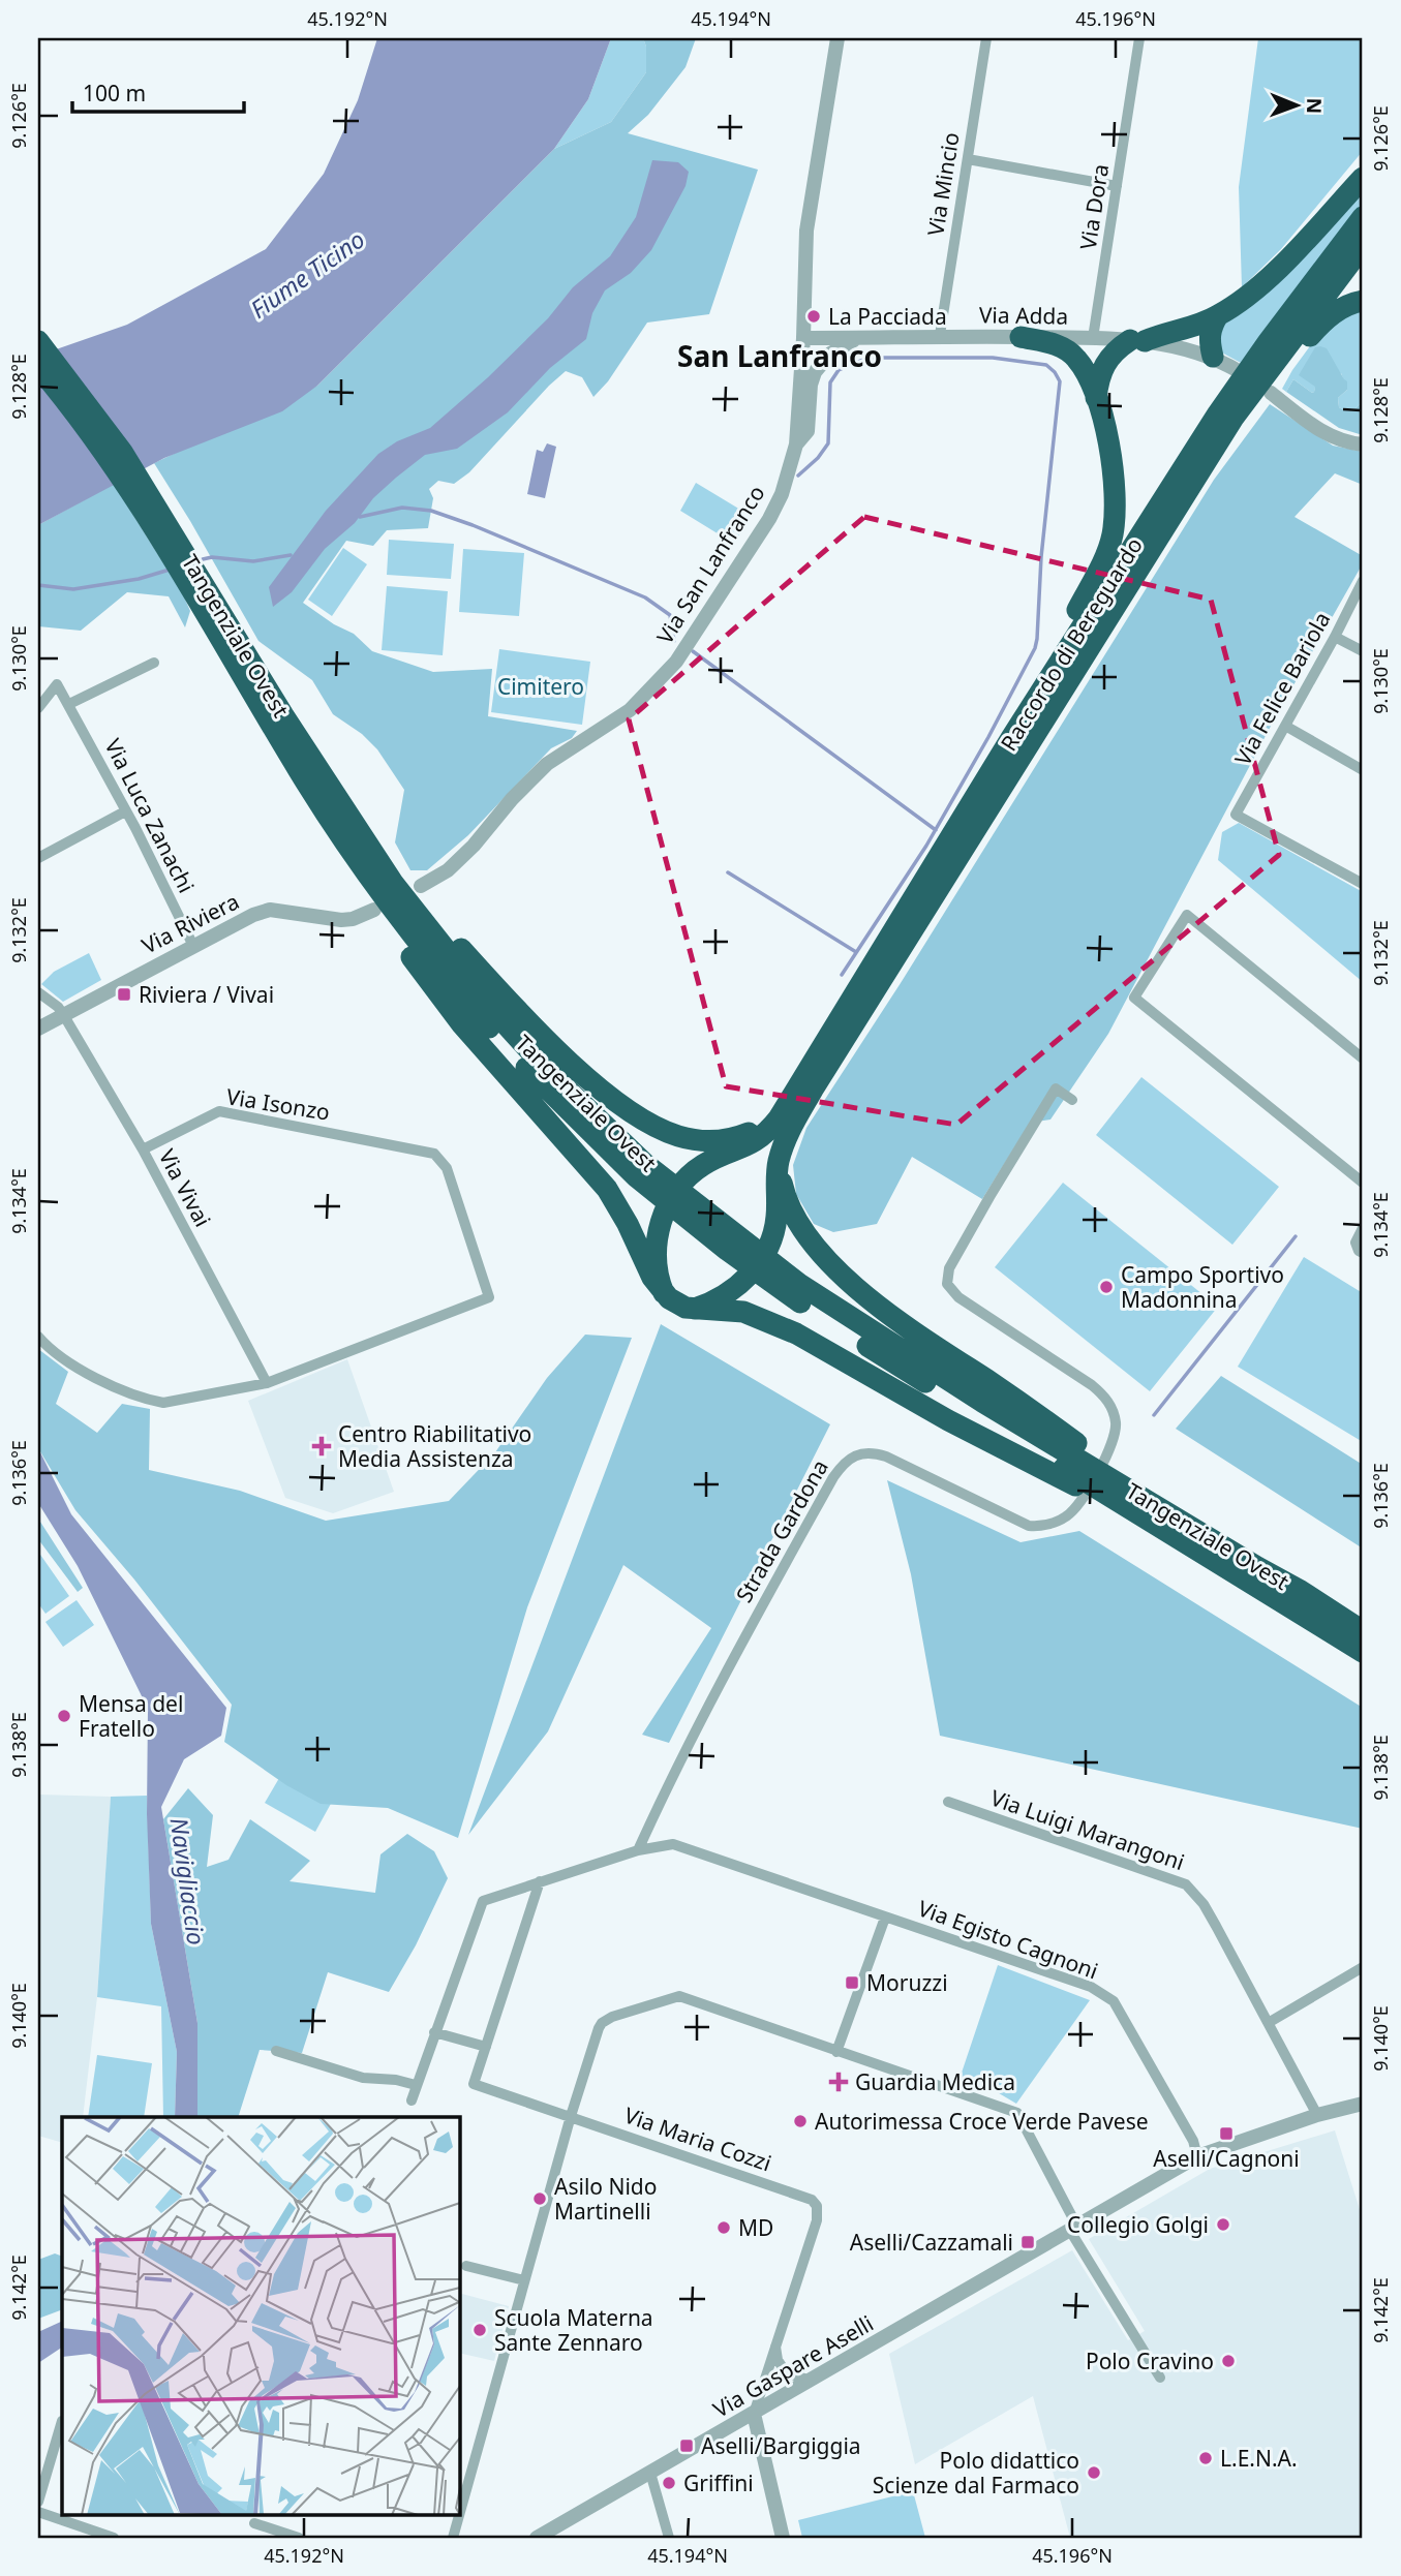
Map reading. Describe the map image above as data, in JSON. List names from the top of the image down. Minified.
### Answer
{"streets":{"highway":["Tangenziale Ovest","Raccordo di Bereguardo"],"street":["Via Mincio","Via Dora","Via Adda","Via San Lanfranco","Via Felice Bariola","Via Luca Zanachi","Via Riviera","Via Isonzo","Via Vivai","Strada Gardona","Via Luigi Marangoni","Via Egisto Cagnoni","Via Maria Cozzi","Via Gaspare Aselli"]},"crossings":[["Via Mincio","Via Adda"],["Via Dora","Via Adda"],["Via Adda","Via San Lanfranco"],["Via Luca Zanachi","Via Riviera"],["Via Riviera","Via Vivai"],["Via Isonzo","Via Vivai"],["Strada Gardona","Via Egisto Cagnoni"],["Via Luigi Marangoni","Via Gaspare Aselli"],["Via Egisto Cagnoni","Via Gaspare Aselli"]],"districts":["San Lanfranco"],"water":["Fiume Ticino","Navigliaccio"],"parks":["Cimitero"],"places":{"other":["La Pacciada","Campo Sportivo Madonnina","Mensa del Fratello","Autorimessa Croce Verde Pavese","Asilo Nido Martinelli","Collegio Golgi","MD","Scuola Materna Sante Zennaro","Polo Cravino","L.E.N.A.","Polo didattico Scienze dal Farmaco","Griffini"],"transit":["Riviera / Vivai","Moruzzi","Aselli/Cagnoni","Aselli/Cazzamali","Aselli/Bargiggia"],"health":["Centro Riabilitativo Media Assistenza","Guardia Medica"]},"scale_bar":"100 m","north":"right","coordinates":["45.192°N","45.194°N","45.196°N","9.126°E","9.128°E","9.130°E","9.132°E","9.134°E","9.136°E","9.138°E","9.140°E","9.142°E"]}
